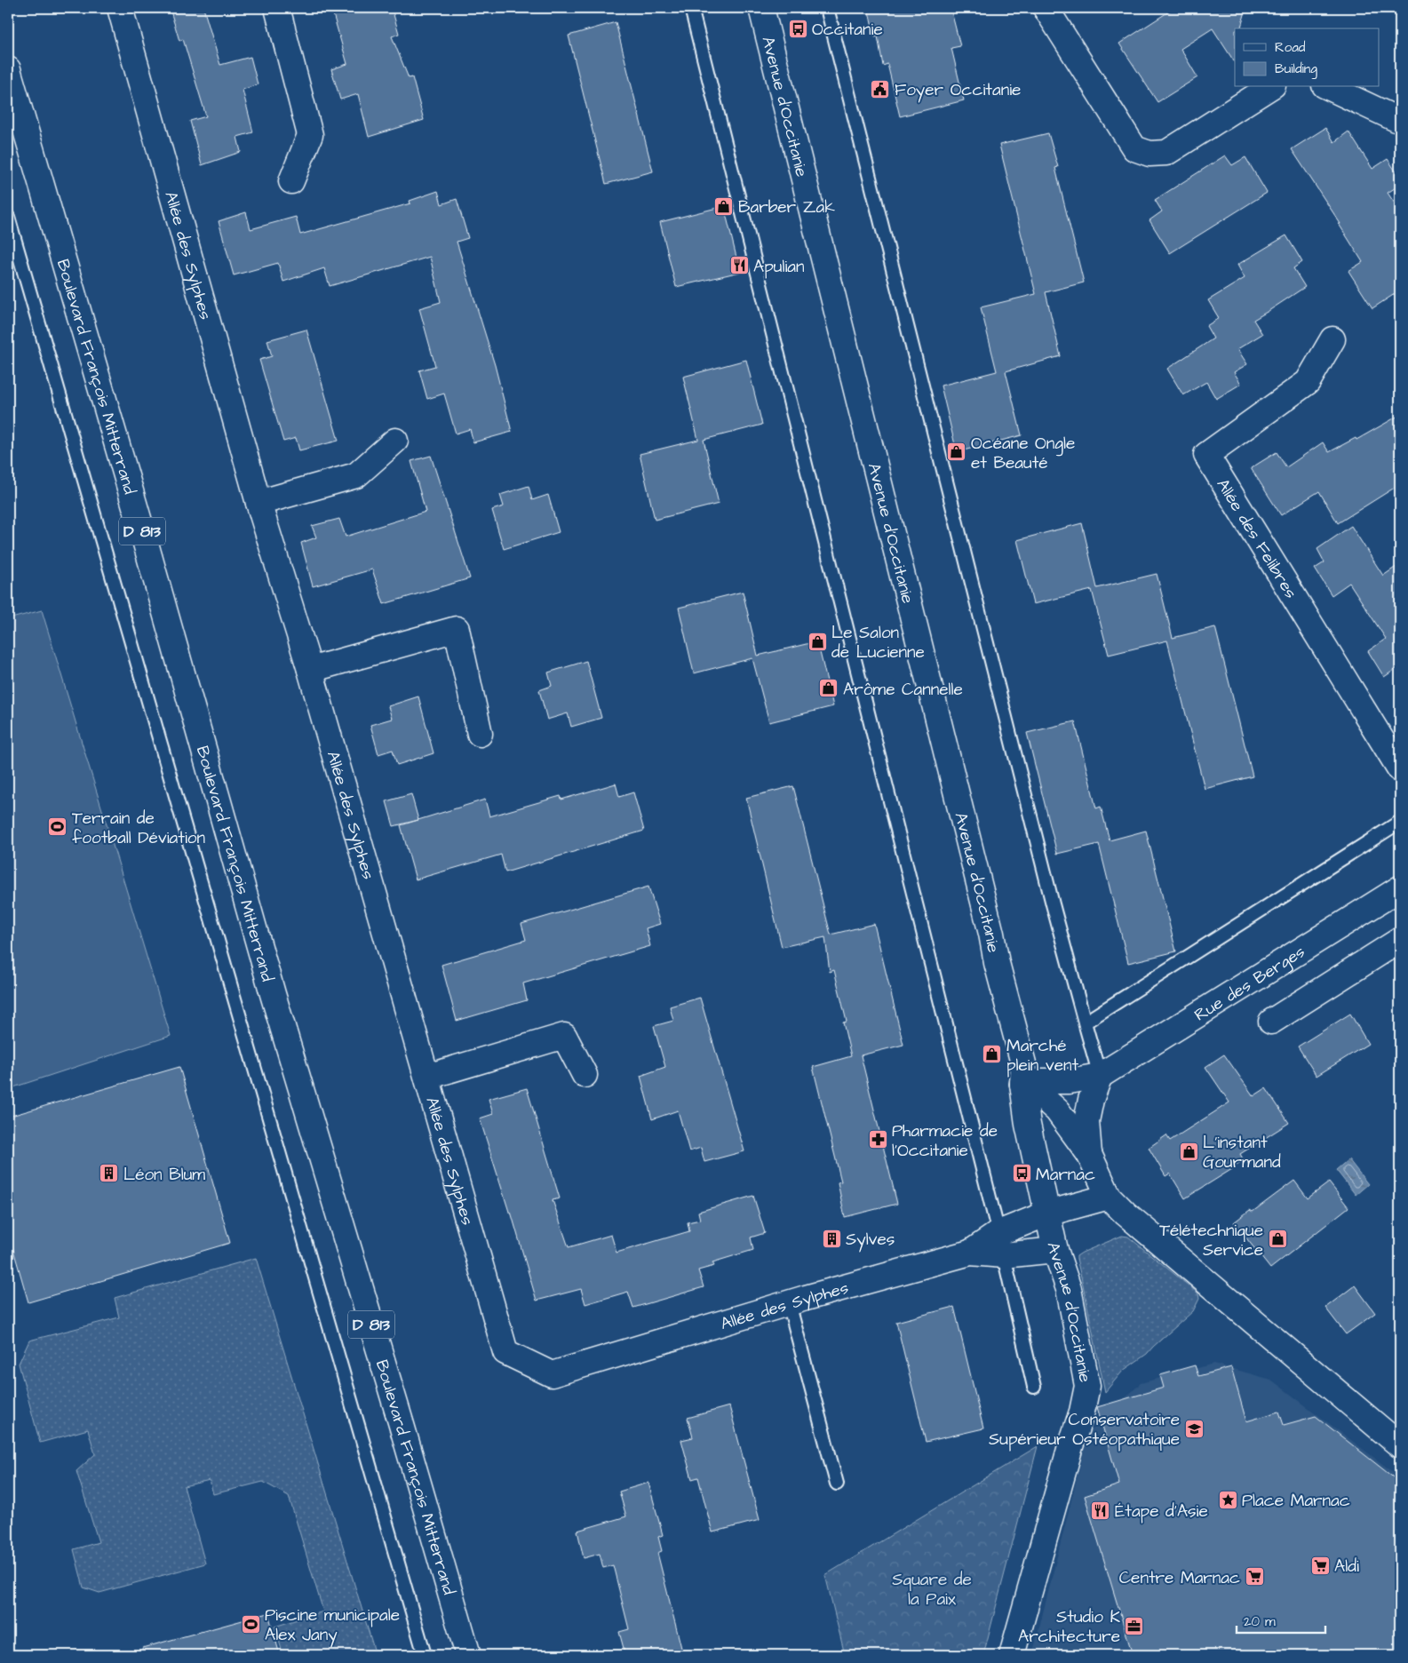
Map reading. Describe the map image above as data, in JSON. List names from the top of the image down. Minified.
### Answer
{"streets":{"street":["Avenue d'Occitanie","Allée des Sylphes","Boulevard François Mitterrand","D 813","Allée des Felibres","Rue des Berges"]},"crossings":[["Avenue d'Occitanie","Allée des Sylphes"]],"parks":["Square de la Paix"],"places":{"bus stop":["Occitanie","Marnac"],"public building":["Foyer Occitanie"],"shop":["Barber Zak","Océane Ongle et Beauté","Le Salon de Lucienne","Arôme Cannelle","Marché plein vent","L'instant Gourmand","Télétechnique Service"],"restaurant":["Apulian","Étape d'Asie"],"sports":["Terrain de football Déviation","Piscine municipale Alex Jany"],"pharmacy":["Pharmacie de l'Occitanie"],"building":["Léon Blum","Sylves"],"school or university":["Conservatoire Supérieur Ostéopathique"],"place":["Place Marnac"],"supermarket":["Aldi","Centre Marnac"],"office":["Studio K Architecture"]},"legend":["Road","Building"],"scale_bar":"20 m"}
